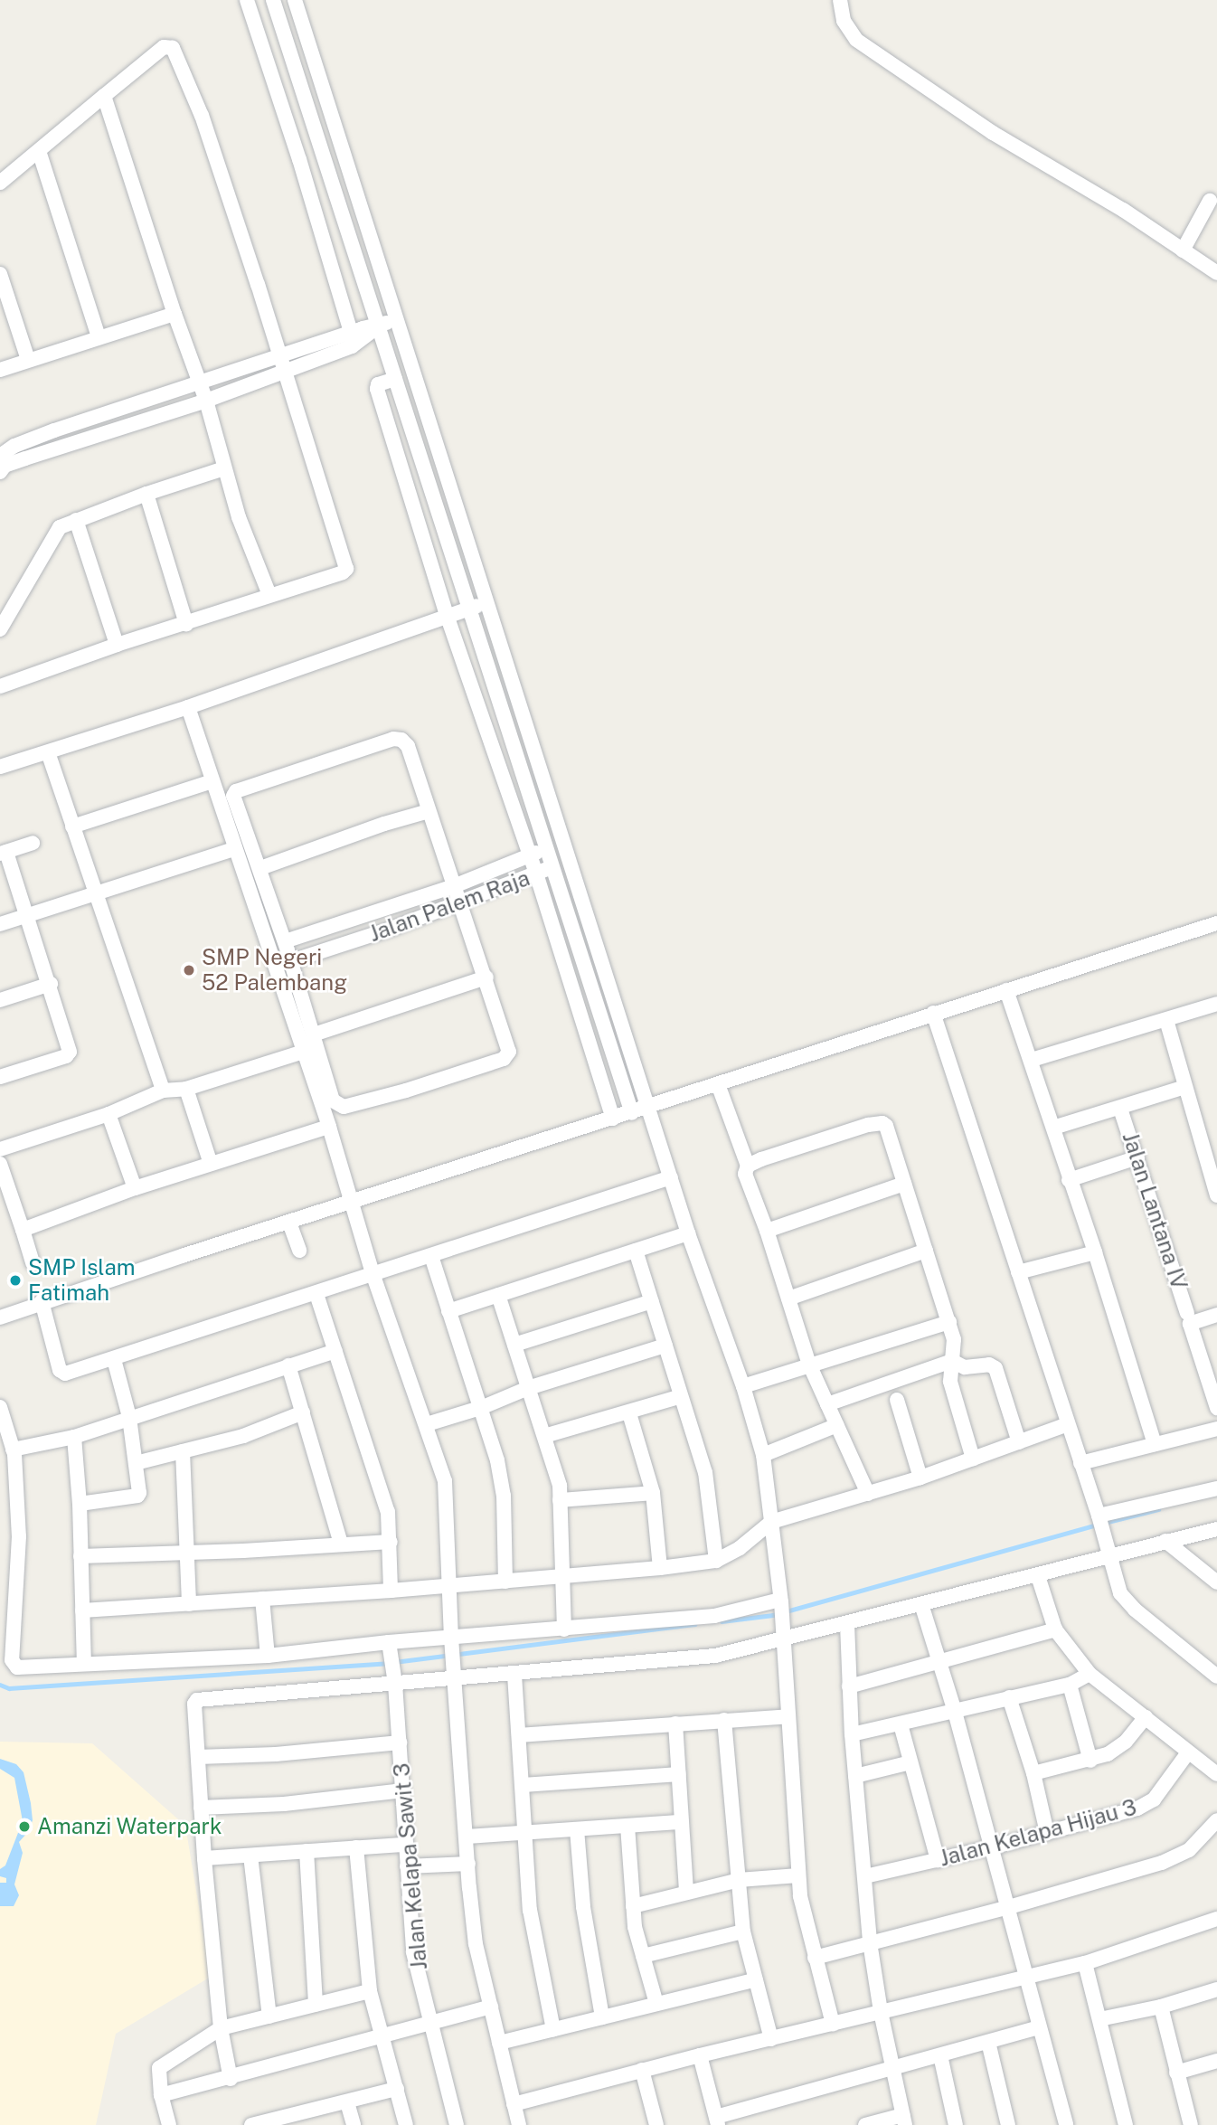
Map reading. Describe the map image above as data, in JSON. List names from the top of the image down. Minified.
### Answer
{"streets":{"street":["Jalan Palem Raja","Jalan Lantana IV","Jalan Kelapa Hijau 3","Jalan Kelapa Sawit 3"]},"places":["SMP Negeri 52 Palembang","SMP Islam Fatimah","Amanzi Waterpark"]}
